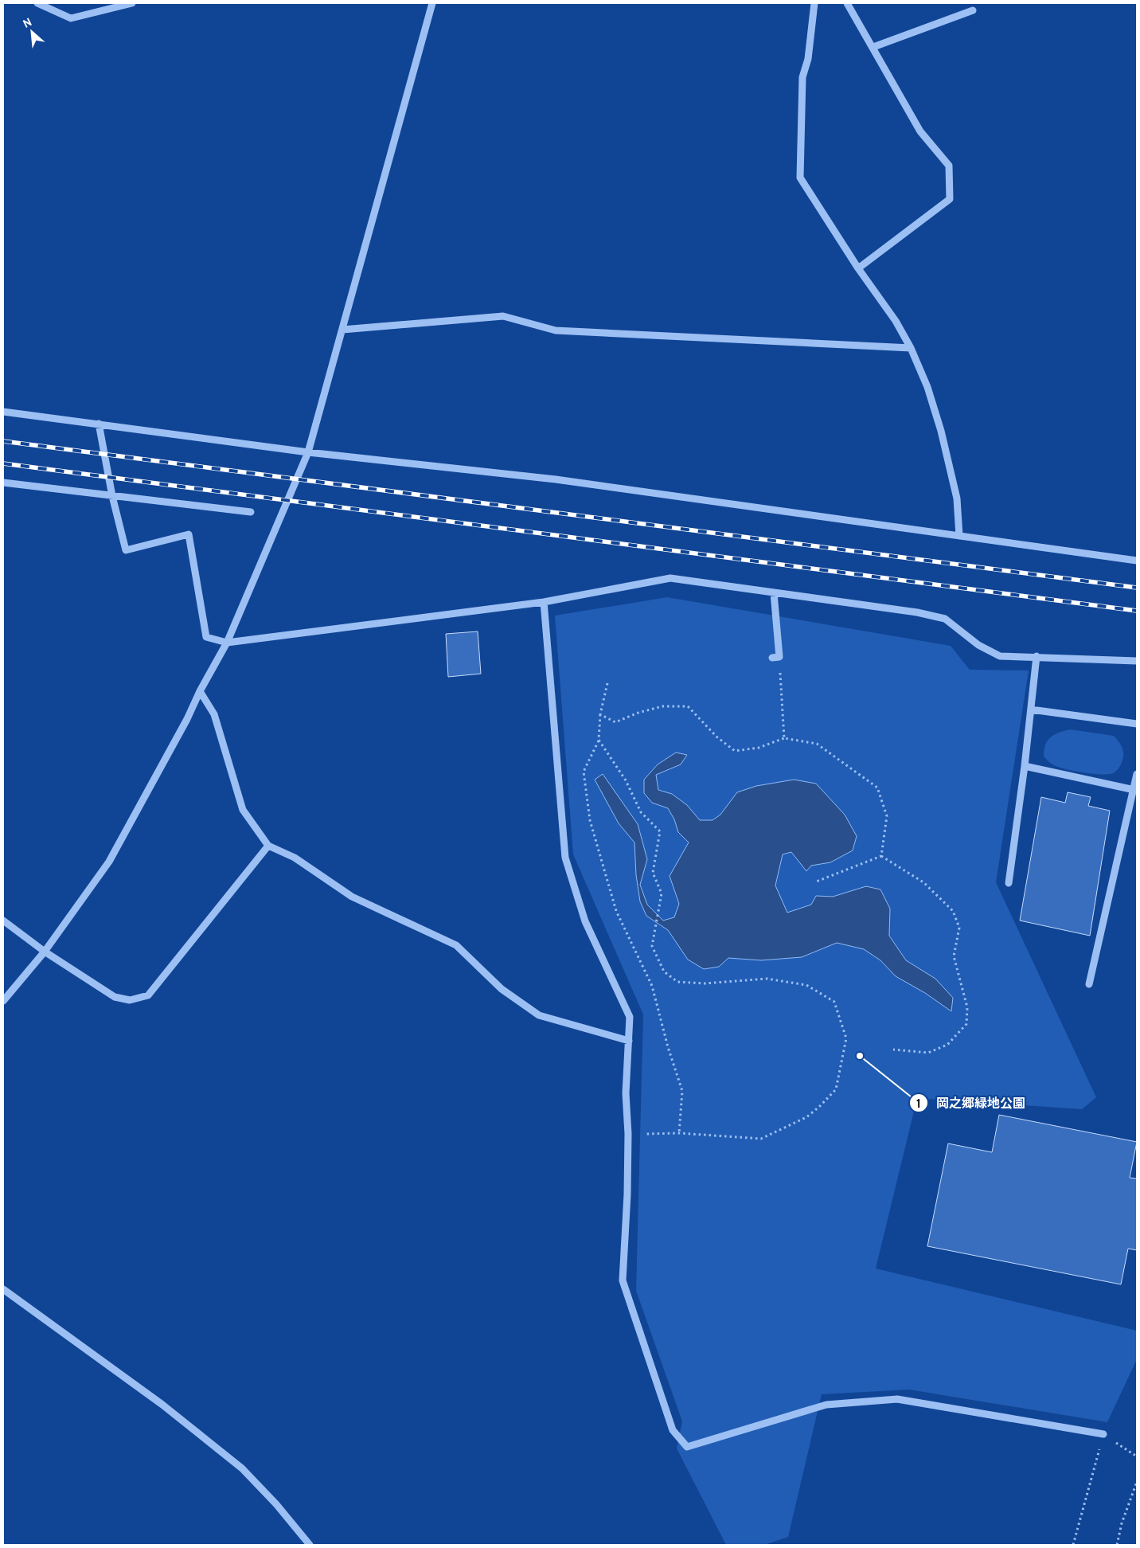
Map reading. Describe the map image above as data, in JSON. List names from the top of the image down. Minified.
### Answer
{"places":["岡之郷緑地公園"],"north":"top left"}
